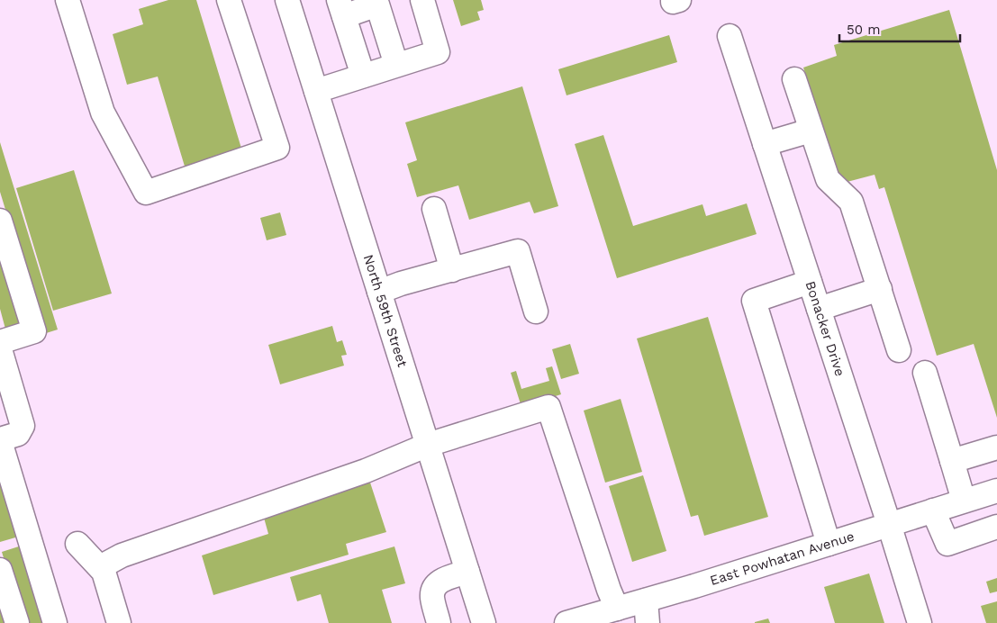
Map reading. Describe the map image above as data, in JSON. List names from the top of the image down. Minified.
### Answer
{"streets":{"street":["North 59th Street","Bonacker Drive","East Powhatan Avenue"]},"crossings":[["Bonacker Drive","East Powhatan Avenue"]],"scale_bar":"50 m"}
